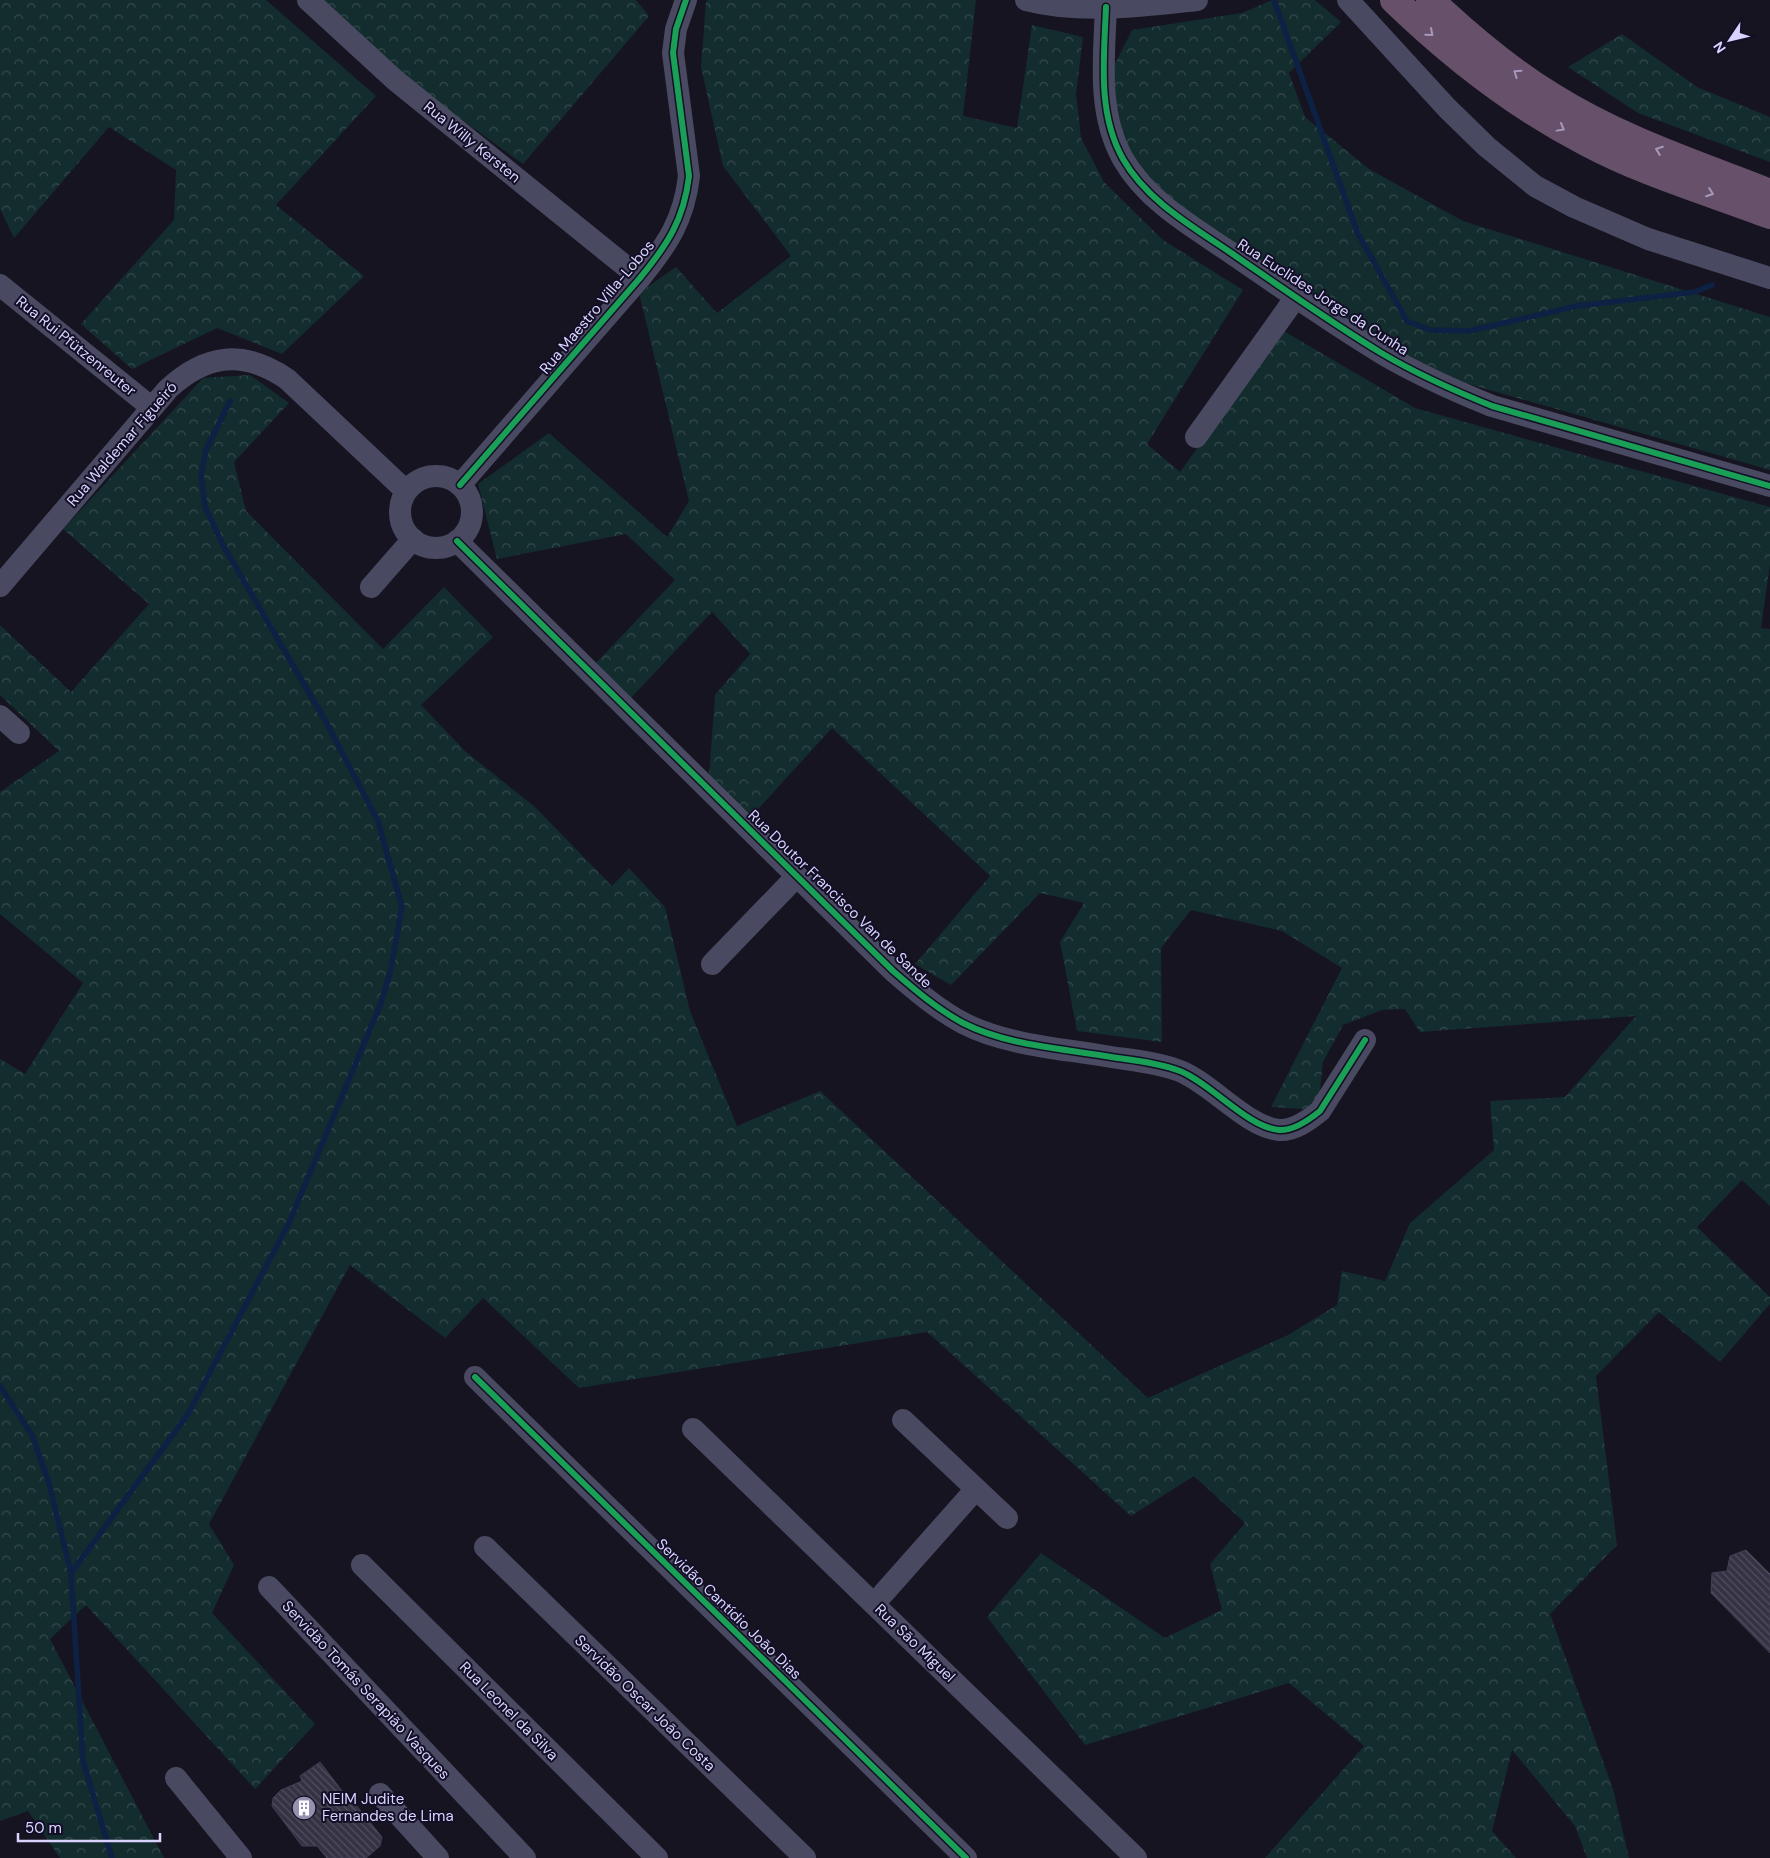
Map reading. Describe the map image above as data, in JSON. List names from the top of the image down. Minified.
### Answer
{"streets":{"street":["Rua Willy Kersten","Rua Euclides Jorge da Cunha","Rua Maestro Villa-Lobos","Rua Rui Pfützenreuter","Rua Waldemar Figueiró","Rua Doutor Francisco Van de Sande","Servidão Cantídio João Dias","Rua São Miguel","Servidão Tomás Serapião Vasques","Servidão Oscar João Costa","Rua Leonel da Silva"]},"crossings":[["Rua Willy Kersten","Rua Maestro Villa-Lobos"],["Rua Maestro Villa-Lobos","Rua Waldemar Figueiró"],["Rua Maestro Villa-Lobos","Rua Doutor Francisco Van de Sande"],["Rua Rui Pfützenreuter","Rua Waldemar Figueiró"],["Rua Waldemar Figueiró","Rua Doutor Francisco Van de Sande"]],"places":{"building":["NEIM Judite Fernandes de Lima"]},"scale_bar":"50 m","north":"bottom left"}
